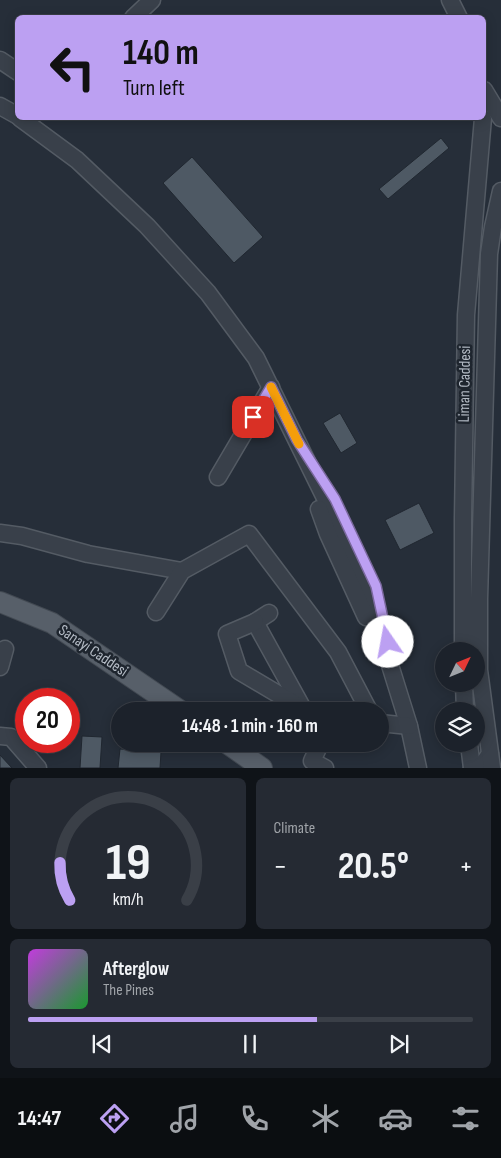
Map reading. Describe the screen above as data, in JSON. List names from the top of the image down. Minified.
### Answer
{"streets":{"main road":["Sanayi Caddesi"],"street":["Liman Caddesi"]},"north":"top right","page":{"turn":["140 m","Turn left"],"limit":"20","trip":"14:48 · 1 min · 160 m","tile":"Climate","heat":["−","20.5°","+"],"song":["Afterglow","The Pines"],"tabs":"14:47","gauge":["19","km/h"]}}
